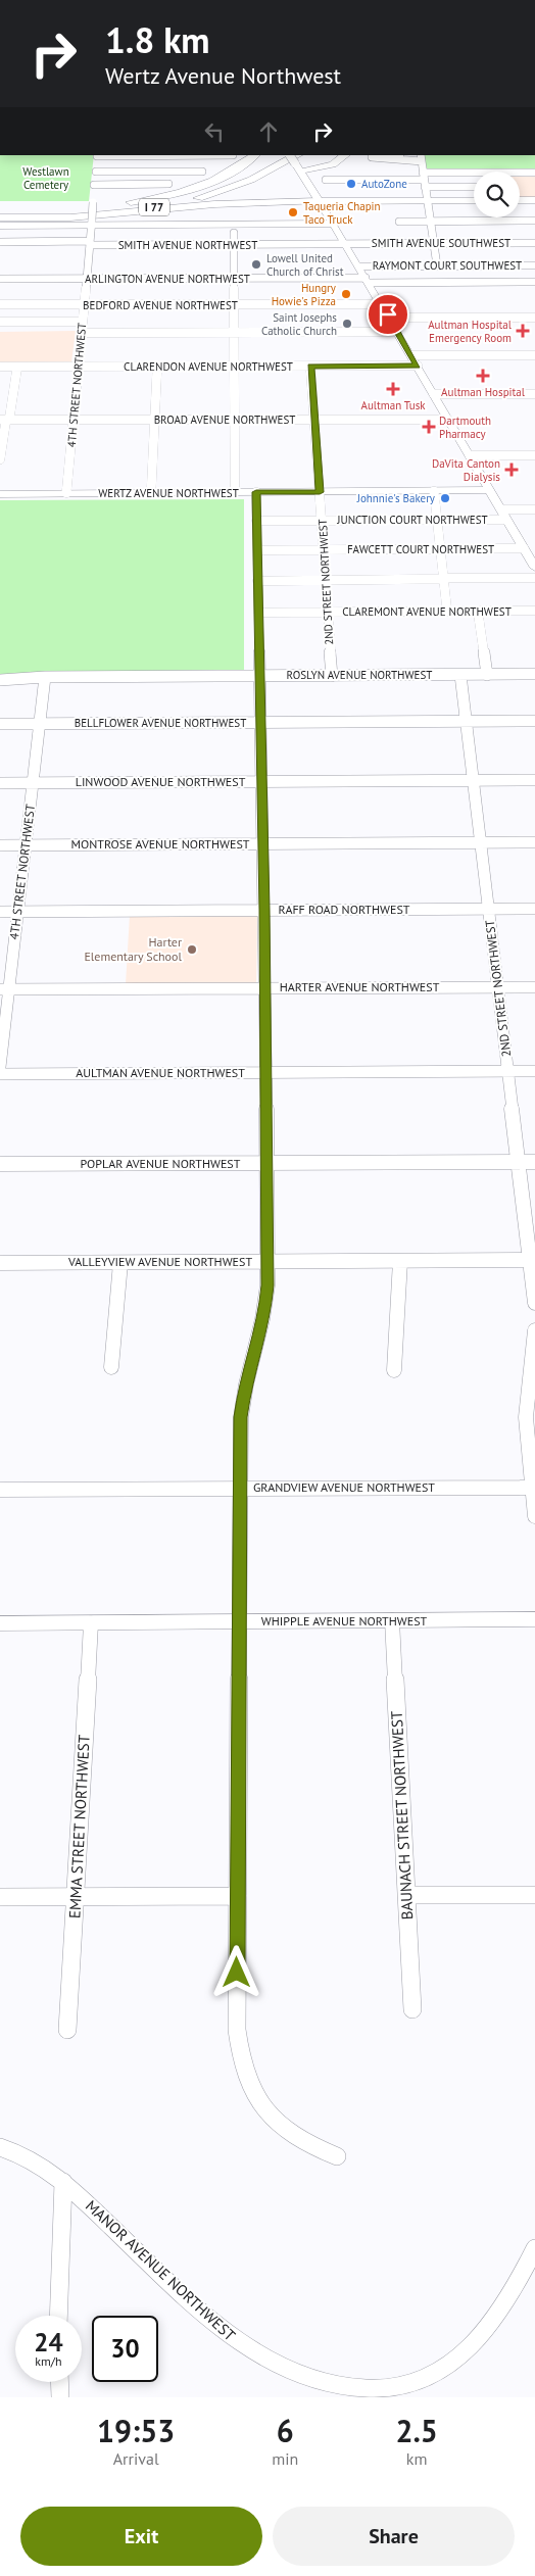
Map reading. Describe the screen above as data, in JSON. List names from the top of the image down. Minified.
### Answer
{"streets":{"highway":["I 77"],"main road":["WERTZ AVENUE NORTHWEST","WHIPPLE AVENUE NORTHWEST"],"street":["SMITH AVENUE SOUTHWEST","SMITH AVENUE NORTHWEST","RAYMONT COURT SOUTHWEST","ARLINGTON AVENUE NORTHWEST","BEDFORD AVENUE NORTHWEST","CLARENDON AVENUE NORTHWEST","4TH STREET NORTHWEST","BROAD AVENUE NORTHWEST","JUNCTION COURT NORTHWEST","FAWCETT COURT NORTHWEST","2ND STREET NORTHWEST","CLAREMONT AVENUE NORTHWEST","ROSLYN AVENUE NORTHWEST","BELLFLOWER AVENUE NORTHWEST","LINWOOD AVENUE NORTHWEST","MONTROSE AVENUE NORTHWEST","RAFF ROAD NORTHWEST","HARTER AVENUE NORTHWEST","AULTMAN AVENUE NORTHWEST","POPLAR AVENUE NORTHWEST","VALLEYVIEW AVENUE NORTHWEST","GRANDVIEW AVENUE NORTHWEST","BAUNACH STREET NORTHWEST","EMMA STREET NORTHWEST","MANOR AVENUE NORTHWEST"]},"crossings":[["SMITH AVENUE SOUTHWEST","SMITH AVENUE NORTHWEST"],["SMITH AVENUE NORTHWEST","4TH STREET NORTHWEST"],["ARLINGTON AVENUE NORTHWEST","4TH STREET NORTHWEST"],["BEDFORD AVENUE NORTHWEST","4TH STREET NORTHWEST"],["CLARENDON AVENUE NORTHWEST","4TH STREET NORTHWEST"],["CLARENDON AVENUE NORTHWEST","2ND STREET NORTHWEST"],["4TH STREET NORTHWEST","BROAD AVENUE NORTHWEST"],["4TH STREET NORTHWEST","WERTZ AVENUE NORTHWEST"],["4TH STREET NORTHWEST","ROSLYN AVENUE NORTHWEST"],["4TH STREET NORTHWEST","BELLFLOWER AVENUE NORTHWEST"],["4TH STREET NORTHWEST","LINWOOD AVENUE NORTHWEST"],["4TH STREET NORTHWEST","MONTROSE AVENUE NORTHWEST"],["4TH STREET NORTHWEST","RAFF ROAD NORTHWEST"],["4TH STREET NORTHWEST","HARTER AVENUE NORTHWEST"],["BROAD AVENUE NORTHWEST","2ND STREET NORTHWEST"],["WERTZ AVENUE NORTHWEST","2ND STREET NORTHWEST"],["JUNCTION COURT NORTHWEST","2ND STREET NORTHWEST"],["FAWCETT COURT NORTHWEST","2ND STREET NORTHWEST"],["2ND STREET NORTHWEST","CLAREMONT AVENUE NORTHWEST"],["2ND STREET NORTHWEST","ROSLYN AVENUE NORTHWEST"],["2ND STREET NORTHWEST","BELLFLOWER AVENUE NORTHWEST"],["2ND STREET NORTHWEST","LINWOOD AVENUE NORTHWEST"],["2ND STREET NORTHWEST","MONTROSE AVENUE NORTHWEST"],["2ND STREET NORTHWEST","RAFF ROAD NORTHWEST"],["2ND STREET NORTHWEST","HARTER AVENUE NORTHWEST"],["2ND STREET NORTHWEST","AULTMAN AVENUE NORTHWEST"],["2ND STREET NORTHWEST","POPLAR AVENUE NORTHWEST"],["2ND STREET NORTHWEST","VALLEYVIEW AVENUE NORTHWEST"],["WHIPPLE AVENUE NORTHWEST","BAUNACH STREET NORTHWEST"],["WHIPPLE AVENUE NORTHWEST","EMMA STREET NORTHWEST"]],"parks":["Westlawn Cemetery"],"places":{"other":["AutoZone","Taqueria Chapin Taco Truck","Lowell United Church of Christ","Hungry Howie's Pizza","Saint Josephs Catholic Church","Johnnie's Bakery","Harter Elementary School"],"health":["Aultman Hospital Emergency Room","Aultman Hospital","Aultman Tusk","Dartmouth Pharmacy","DaVita Canton Dialysis"]},"page":{"turn":["1.8 km","Wertz Avenue Northwest"],"speed":"24 km/h","limit":"30","eta":["19:53","Arrival","6","min","2.5","km"],"buttons":["Exit","Share"]}}
